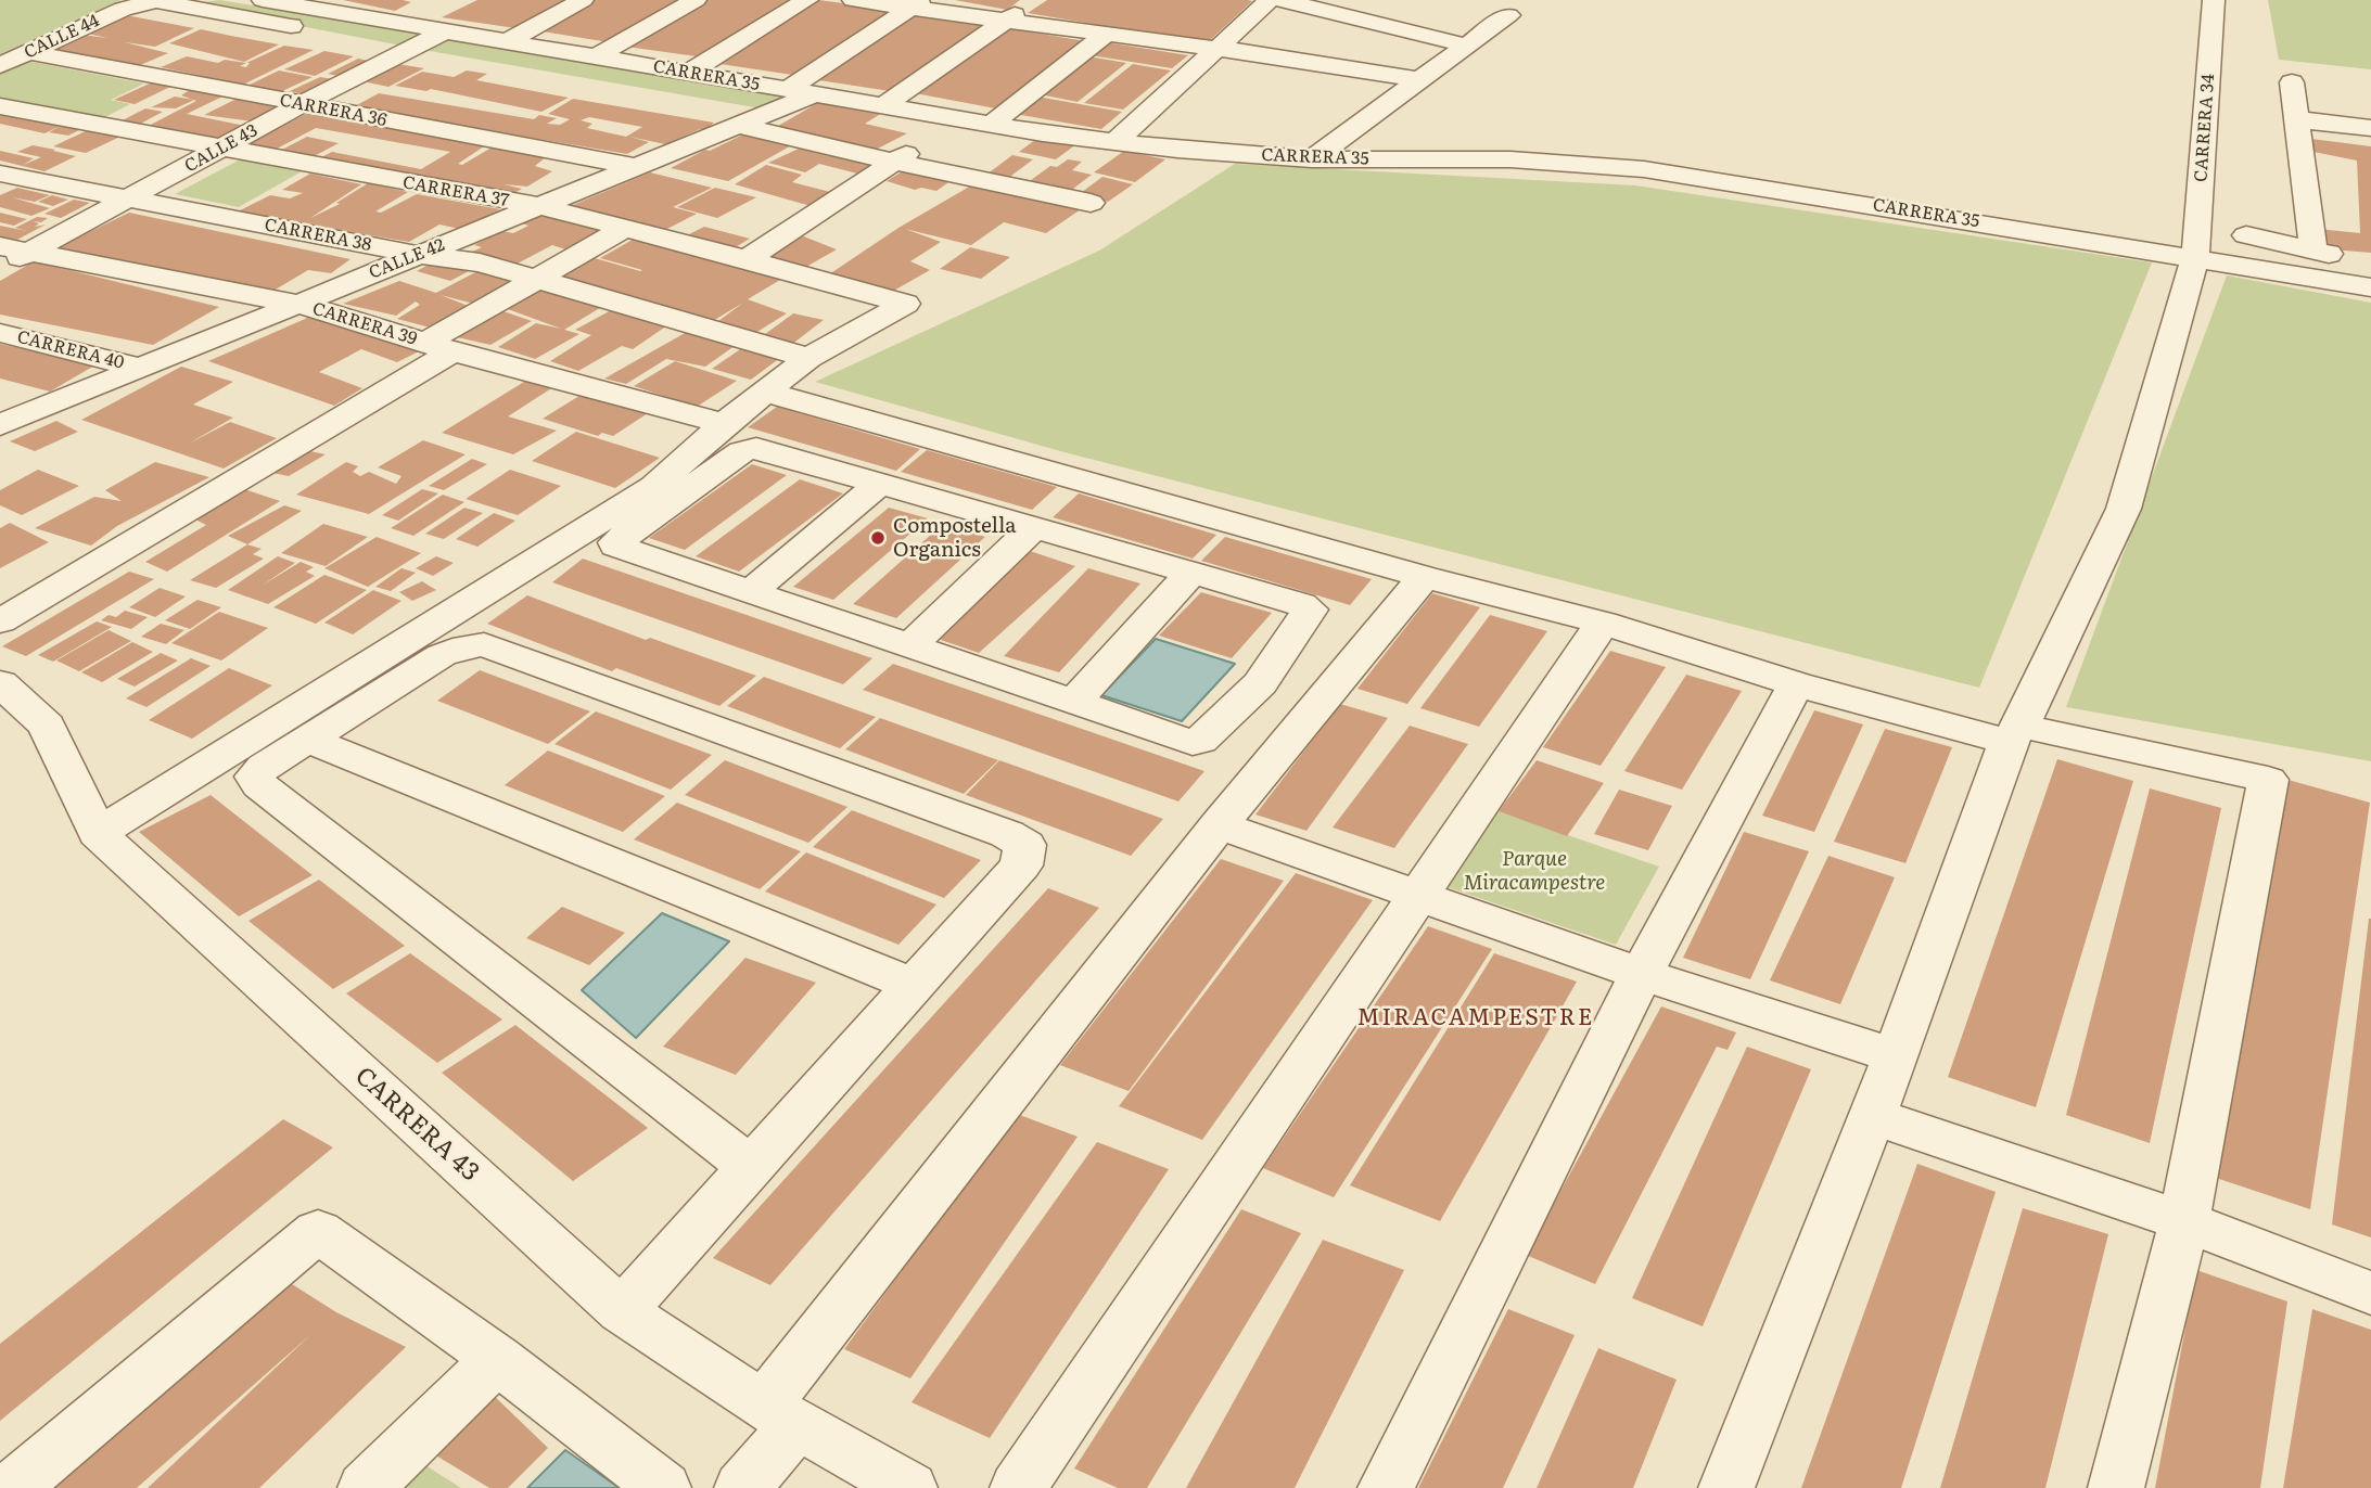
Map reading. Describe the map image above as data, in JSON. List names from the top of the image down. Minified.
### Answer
{"streets":{"street":["CALLE 44","CARRERA 35","CARRERA 36","CARRERA 34","CALLE 43","CARRERA 37","CARRERA 38","CALLE 42","CARRERA 39","CARRERA 40","CARRERA 43"]},"crossings":[["CALLE 44","CARRERA 36"],["CARRERA 35","CARRERA 34"],["CARRERA 35","CALLE 43"],["CARRERA 35","CALLE 42"],["CARRERA 36","CALLE 43"],["CARRERA 36","CALLE 42"],["CALLE 43","CARRERA 37"],["CALLE 43","CARRERA 38"],["CALLE 43","CARRERA 39"],["CARRERA 37","CARRERA 38"],["CARRERA 37","CALLE 42"],["CARRERA 38","CALLE 42"],["CALLE 42","CARRERA 39"],["CALLE 42","CARRERA 40"]],"districts":["MIRACAMPESTRE"],"parks":["Parque Miracampestre"],"places":["Compostella Organics"]}
